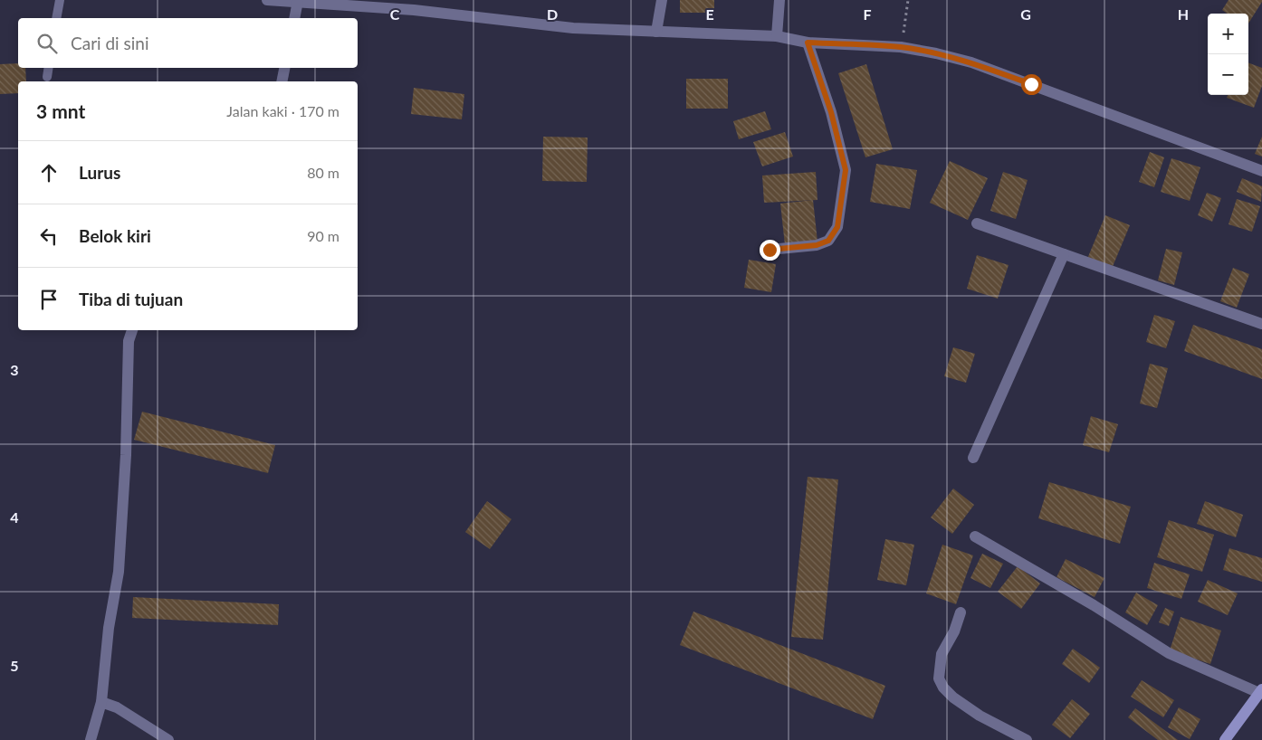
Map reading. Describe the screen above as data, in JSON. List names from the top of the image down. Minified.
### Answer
{"page":{"map_buttons":["+","−"],"search":"Cari di sini","heading":["3 mnt","Jalan kaki · 170 m"],"list":[["Lurus","80 m"],["Belok kiri","90 m"],"Tiba di tujuan"]},"grid":{"columns":["C","D","E","F","G","H"],"rows":["3","4","5"]}}
